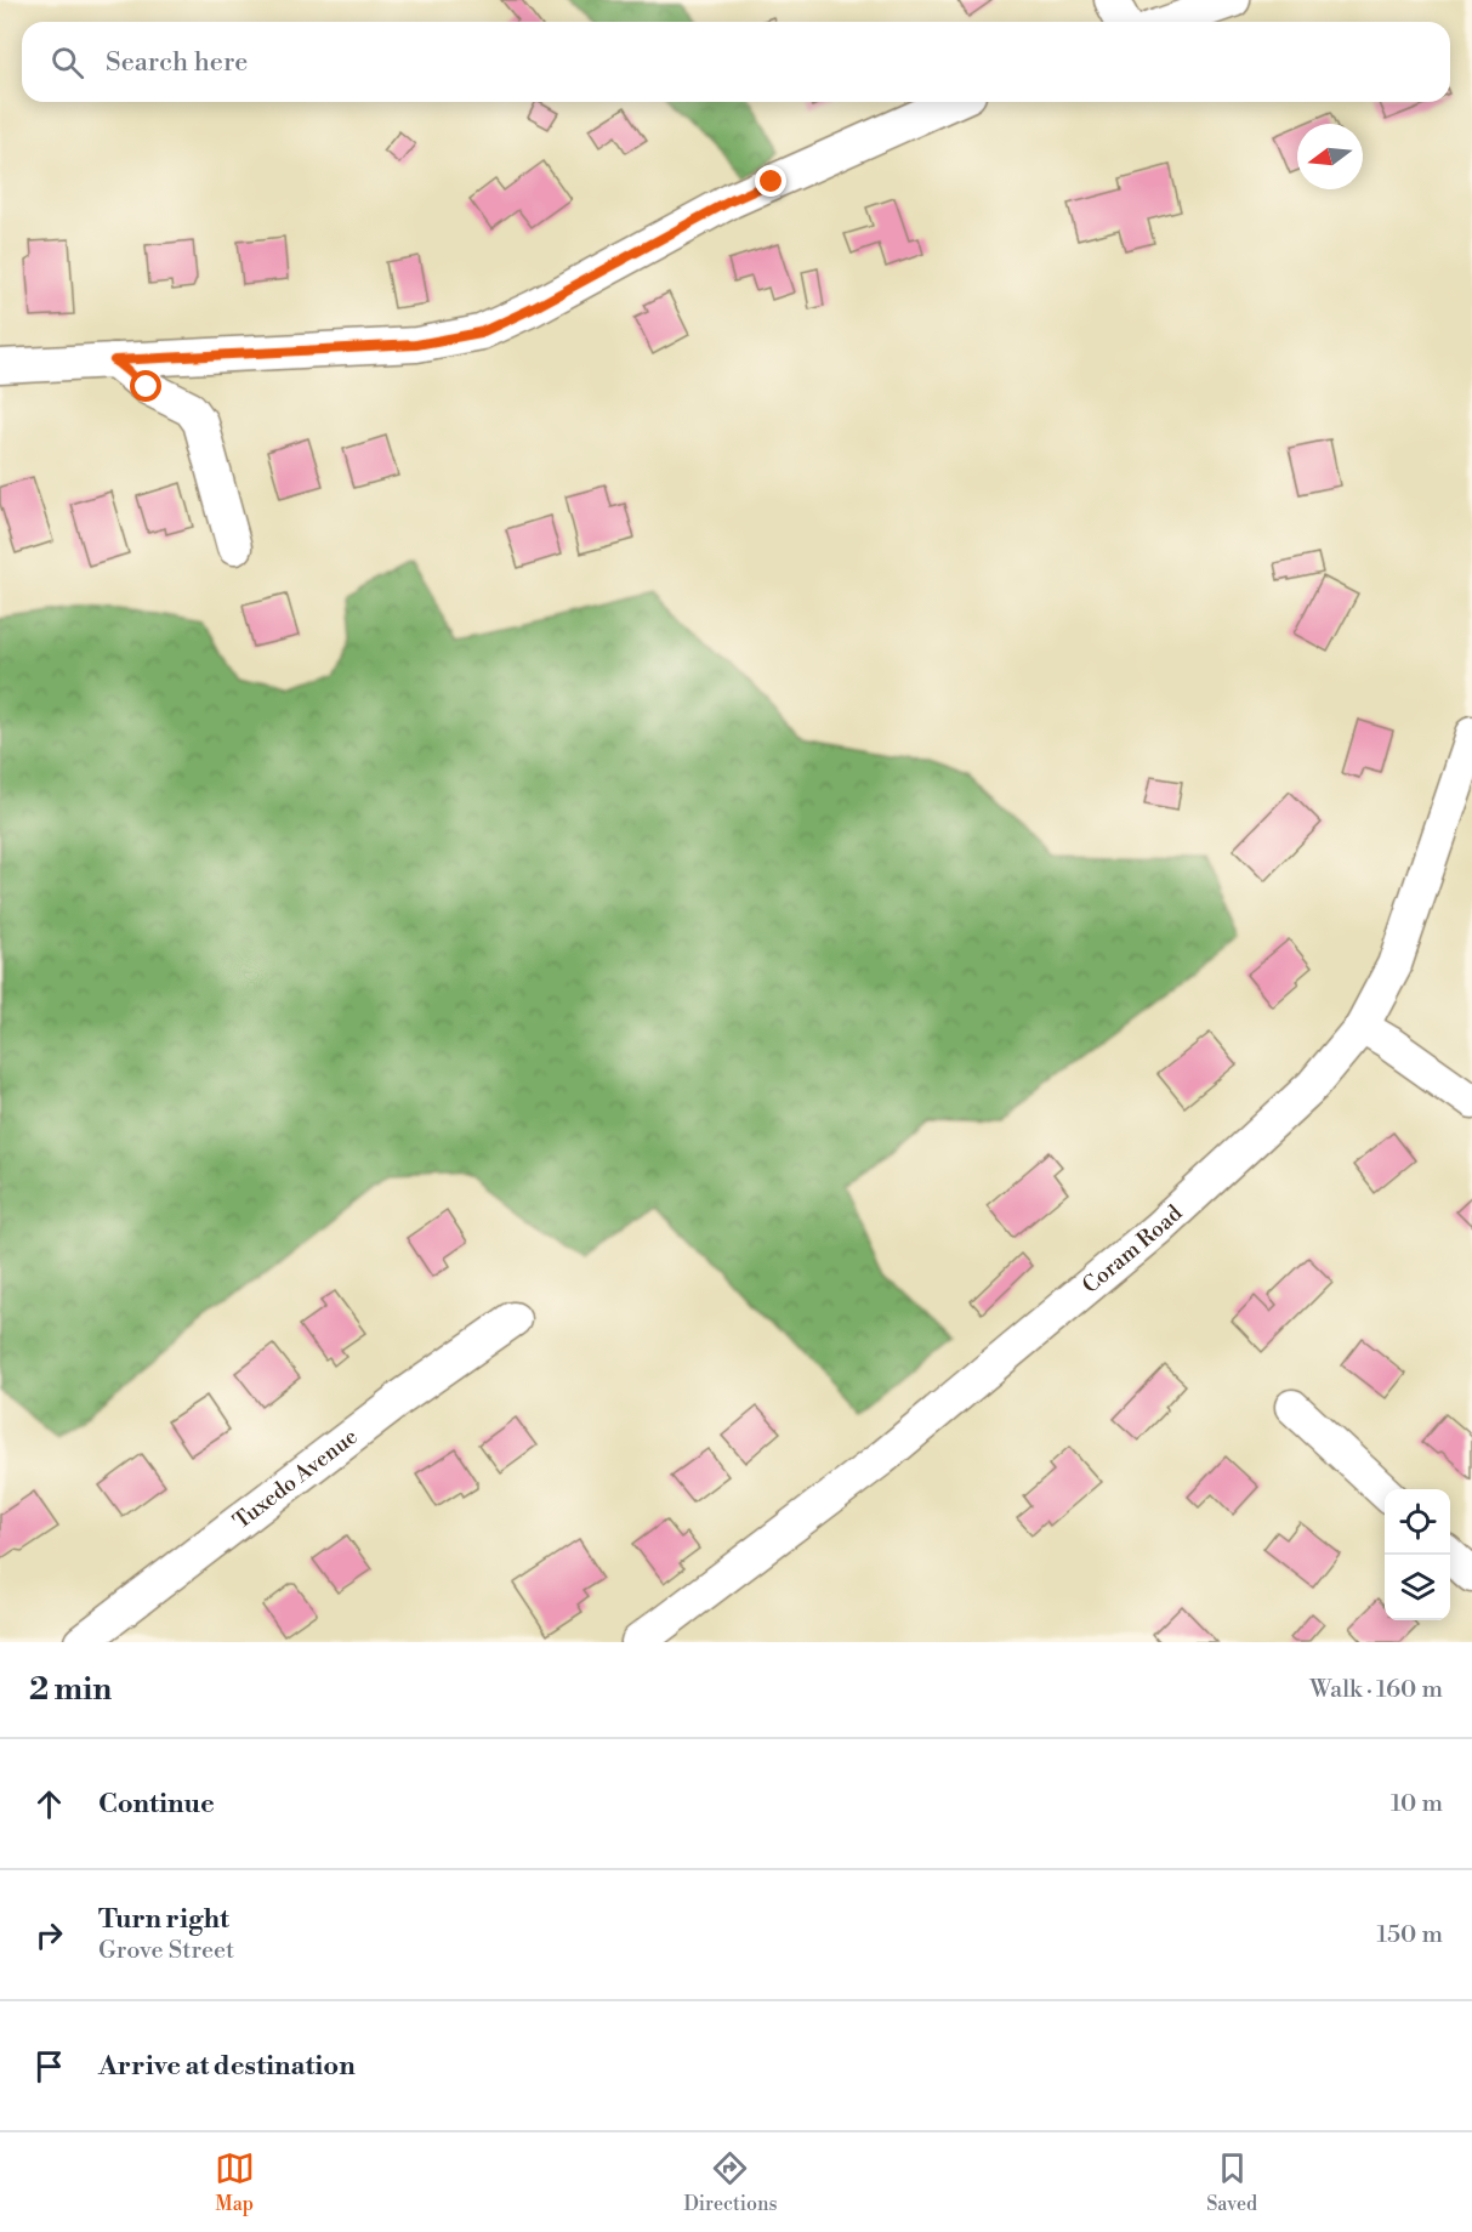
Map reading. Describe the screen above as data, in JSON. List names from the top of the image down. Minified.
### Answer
{"streets":{"street":["Coram Road","Tuxedo Avenue"]},"north":"left","page":{"search":"Search here","heading":["2 min","Walk · 160 m"],"list":[["Continue","10 m"],["Turn right","Grove Street","150 m"],"Arrive at destination"],"nav":["Map","Directions","Saved"]}}
